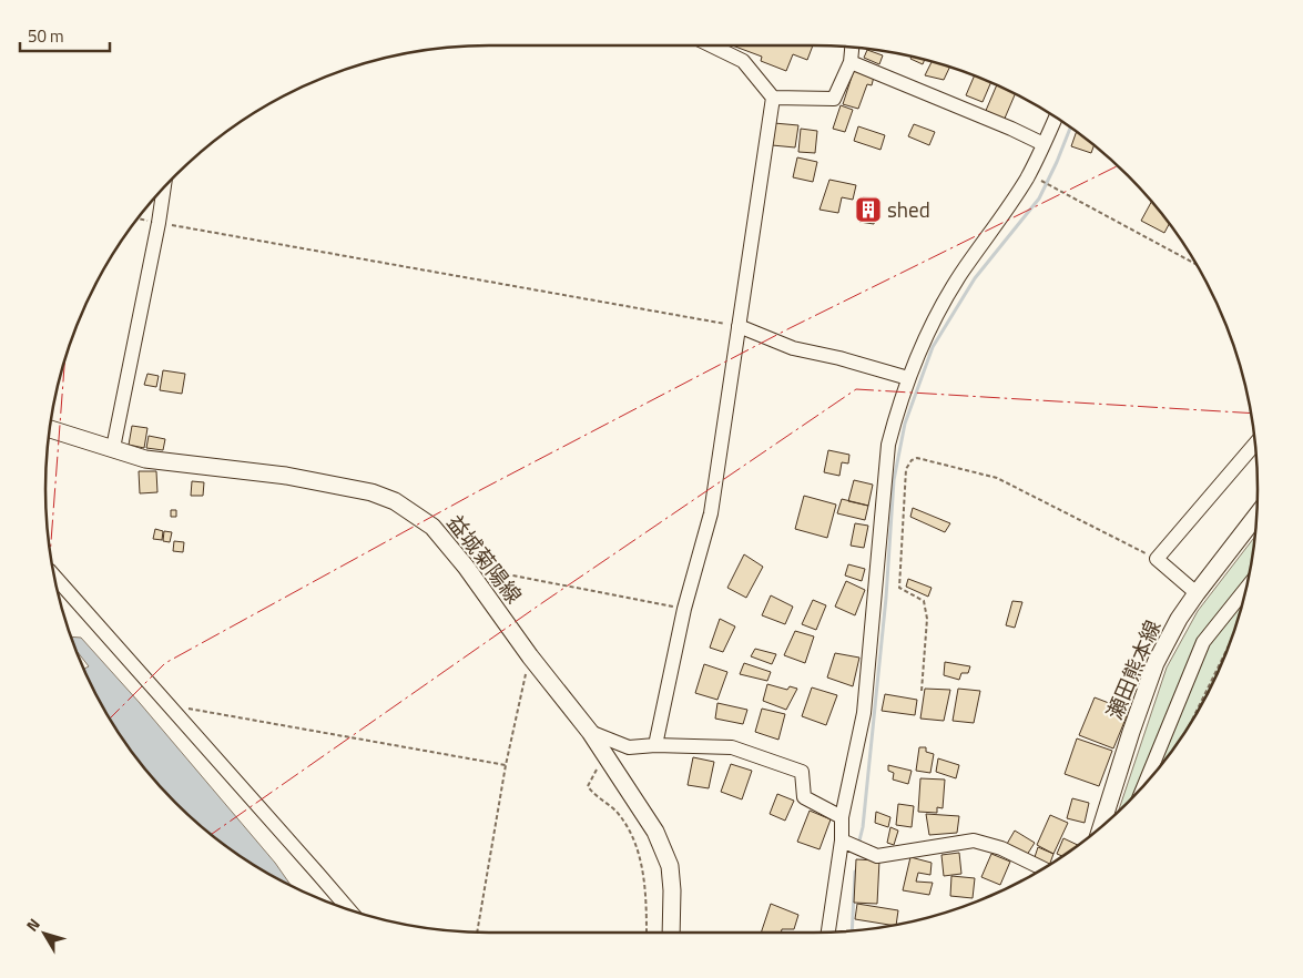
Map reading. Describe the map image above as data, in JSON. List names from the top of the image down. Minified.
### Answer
{"streets":{"main road":["益城菊陽線","瀬田熊本線"]},"places":{"building":["shed"]},"scale_bar":"50 m","north":"top left"}
